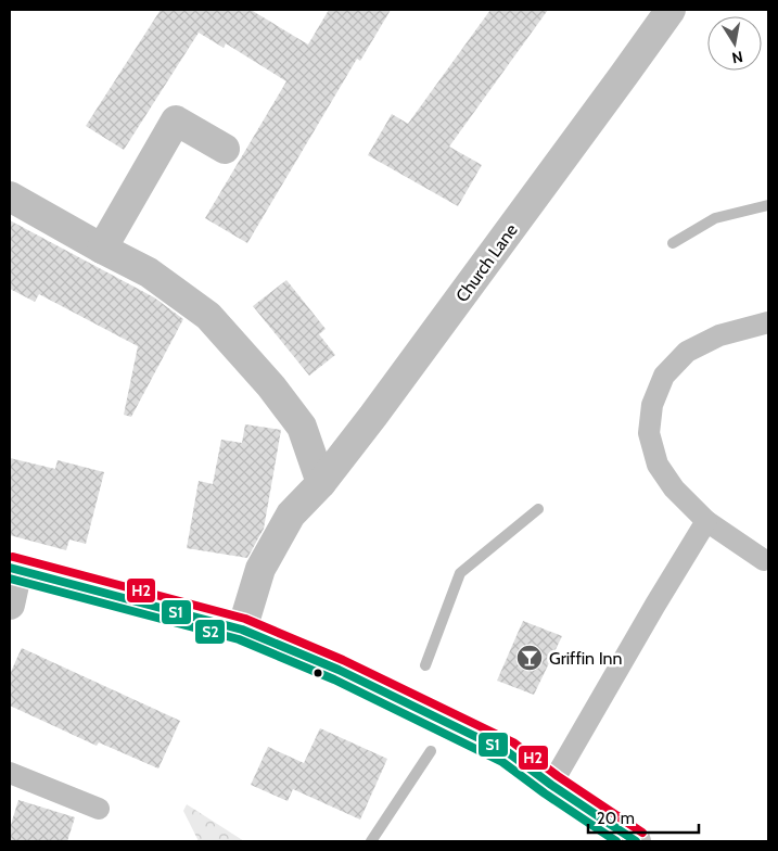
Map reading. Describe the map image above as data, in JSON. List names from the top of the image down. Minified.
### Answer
{"streets":{"street":["Church Lane"]},"places":{"bar":["Griffin Inn"]},"lines":["transit line H2","transit line S1","transit line S2"],"scale_bar":"20 m","north":"bottom"}
